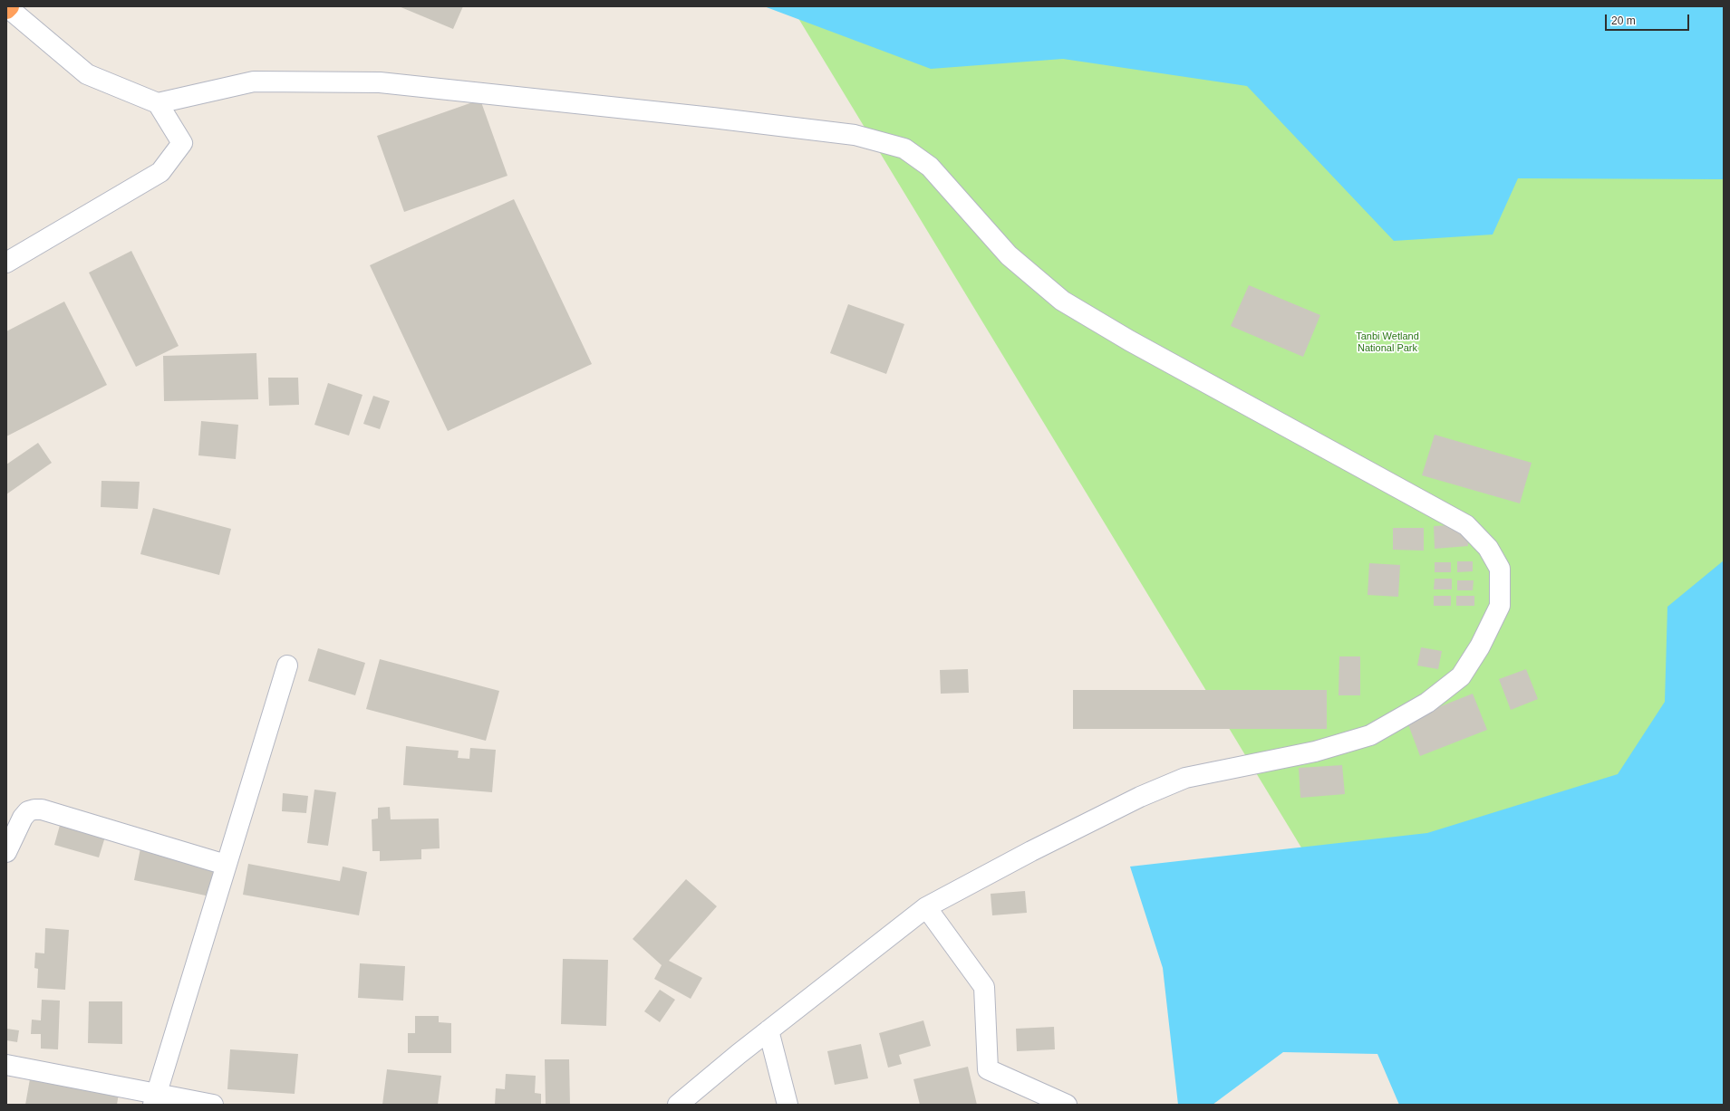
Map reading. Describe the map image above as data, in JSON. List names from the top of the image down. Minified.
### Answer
{"parks":["Tanbi Wetland National Park"],"scale_bar":"20 m"}
